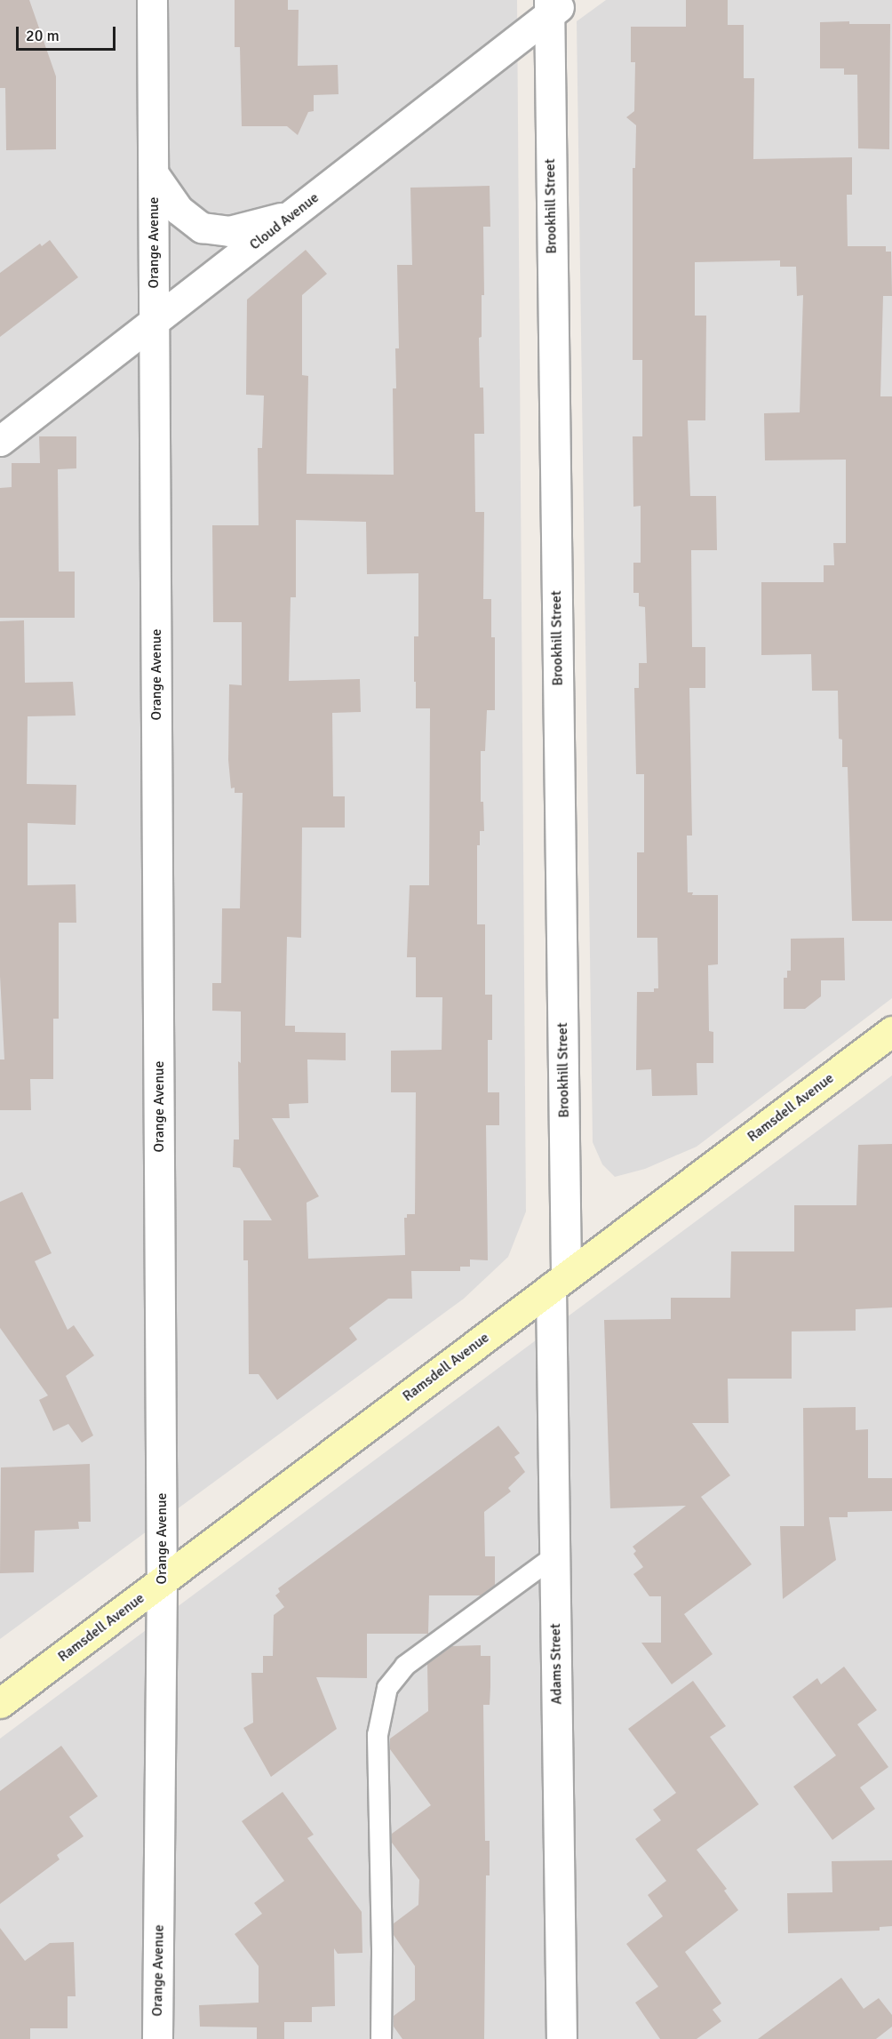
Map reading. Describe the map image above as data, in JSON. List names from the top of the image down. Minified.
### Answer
{"streets":{"street":["Brookhill Street","Cloud Avenue","Orange Avenue","Ramsdell Avenue","Adams Street"]},"crossings":[["Brookhill Street","Cloud Avenue"],["Brookhill Street","Ramsdell Avenue"],["Brookhill Street","Adams Street"],["Cloud Avenue","Orange Avenue"],["Orange Avenue","Ramsdell Avenue"],["Ramsdell Avenue","Adams Street"]],"scale_bar":"20 m"}
